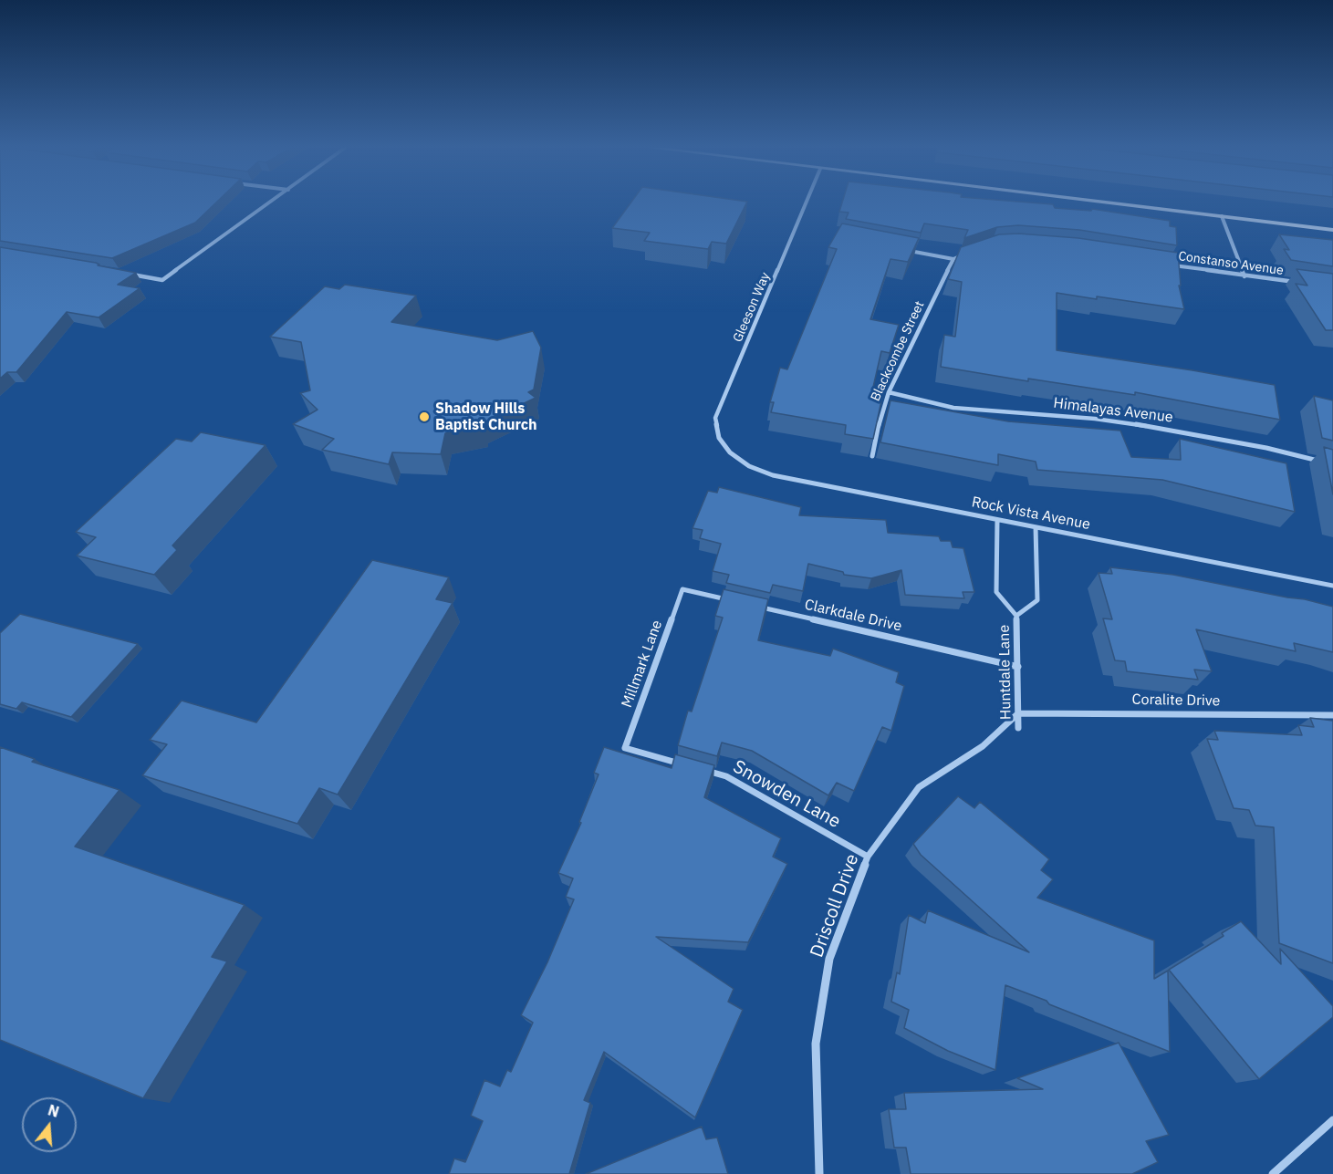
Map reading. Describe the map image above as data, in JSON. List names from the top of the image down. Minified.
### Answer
{"streets":{"street":["Constanso Avenue","Gleeson Way","Blackcombe Street","Himalayas Avenue","Rock Vista Avenue","Clarkdale Drive","Millmark Lane","Huntdale Lane","Coralite Drive","Snowden Lane","Driscoll Drive"]},"crossings":[["Gleeson Way","Rock Vista Avenue"],["Blackcombe Street","Himalayas Avenue"],["Rock Vista Avenue","Huntdale Lane"],["Clarkdale Drive","Huntdale Lane"],["Huntdale Lane","Coralite Drive"],["Huntdale Lane","Driscoll Drive"],["Coralite Drive","Driscoll Drive"],["Snowden Lane","Driscoll Drive"]],"places":["Shadow Hills Baptist Church"],"north":"top"}
